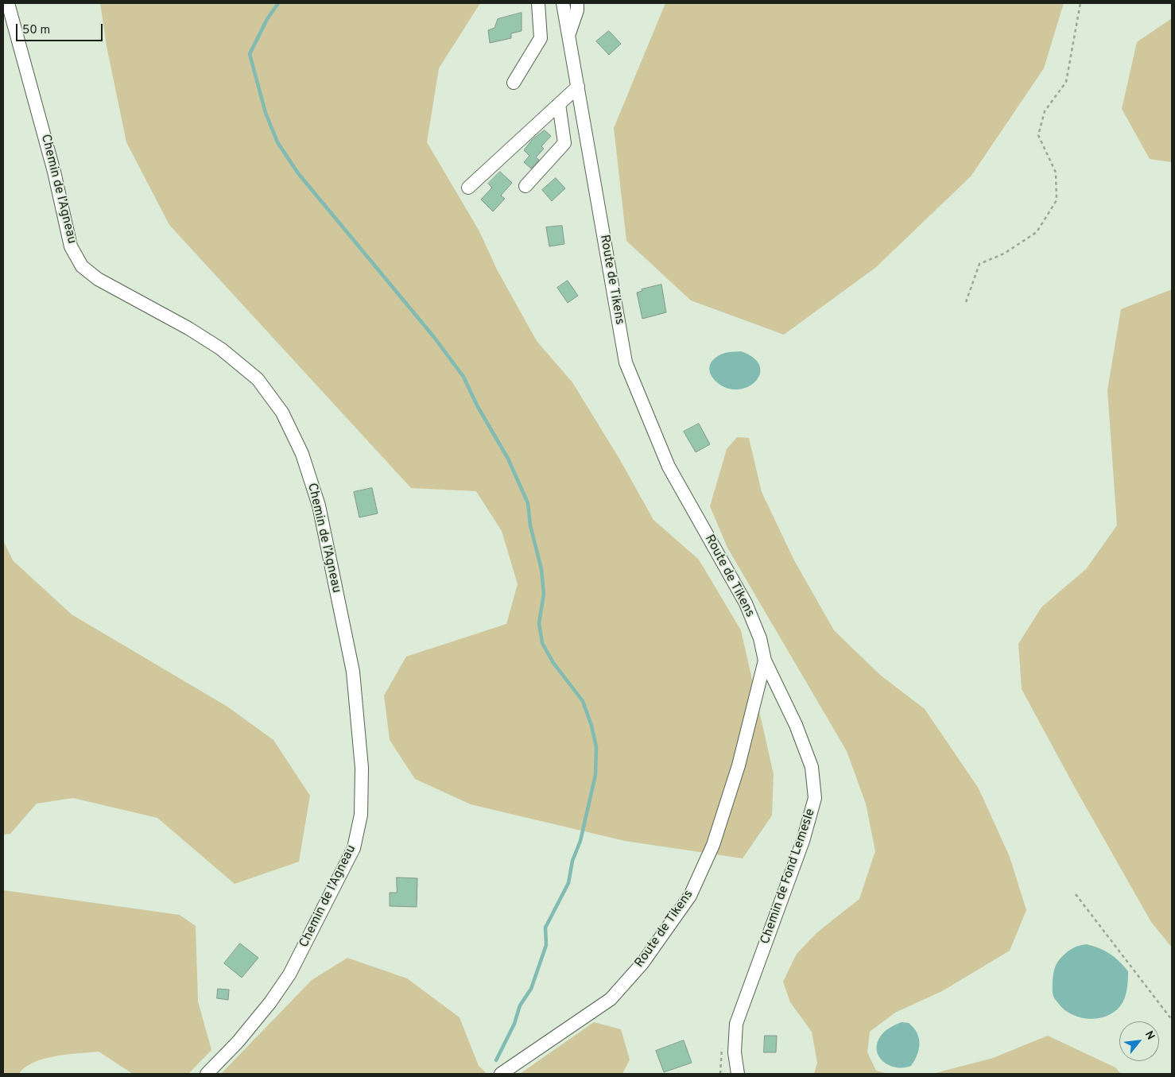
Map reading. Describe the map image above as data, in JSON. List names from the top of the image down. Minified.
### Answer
{"streets":{"street":["Chemin de l’Agneau","Route de Tikens","Chemin de Fond Lemesle"]},"crossings":[["Route de Tikens","Chemin de Fond Lemesle"]],"scale_bar":"50 m","north":"top right"}
